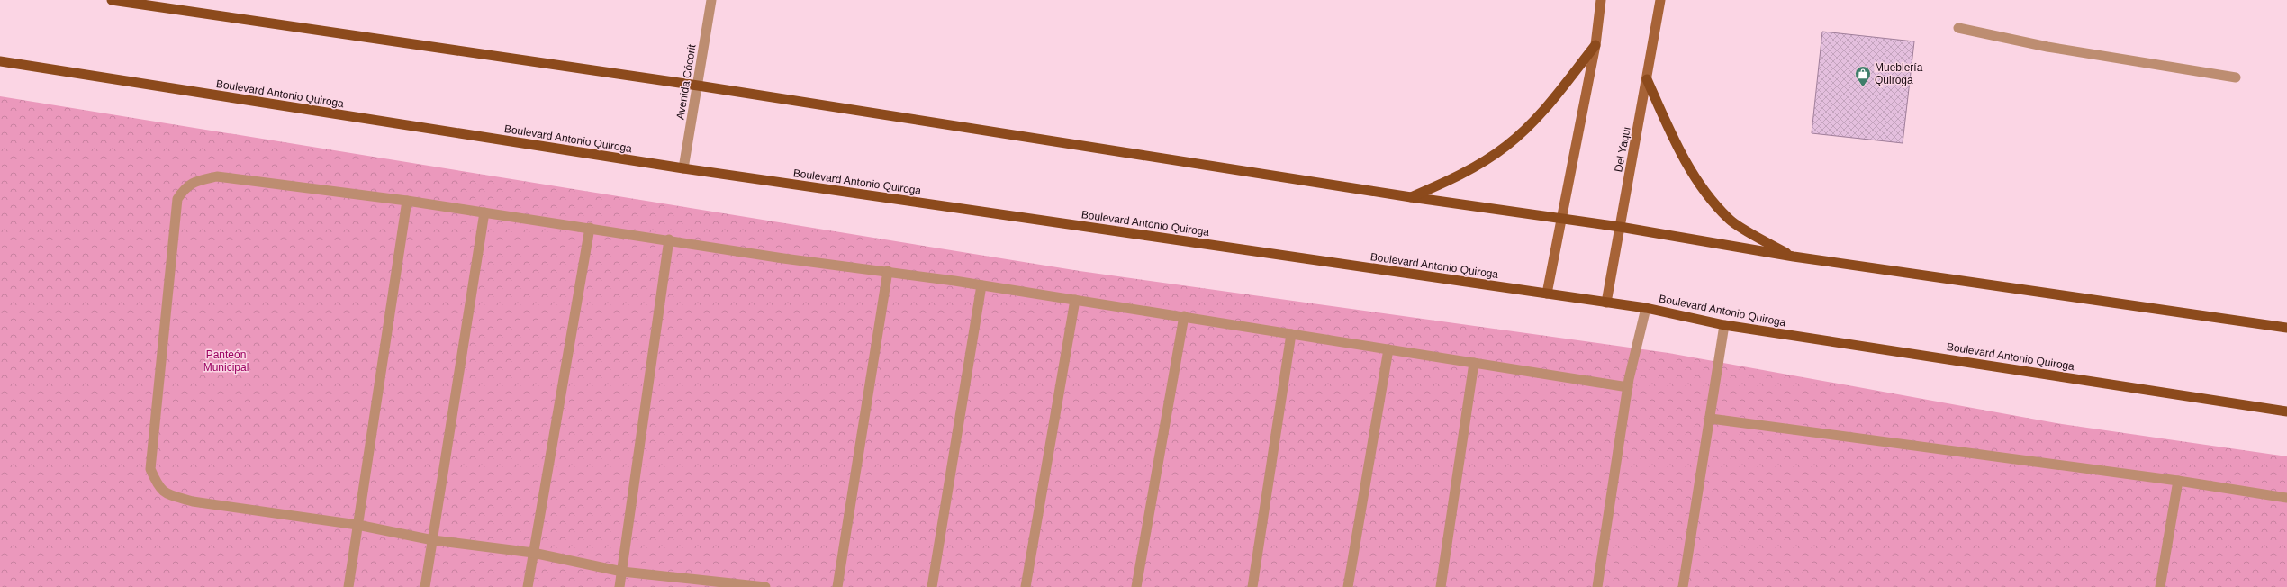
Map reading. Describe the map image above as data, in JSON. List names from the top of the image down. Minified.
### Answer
{"streets":{"main road":["Boulevard Antonio Quiroga","Del Yaqui"],"street":["Avenida Cócorit"]},"crossings":[["Avenida Cócorit","Boulevard Antonio Quiroga"],["Boulevard Antonio Quiroga","Del Yaqui"]],"parks":["Panteón Municipal"],"places":{"shop":["Mueblería Quiroga"]}}
